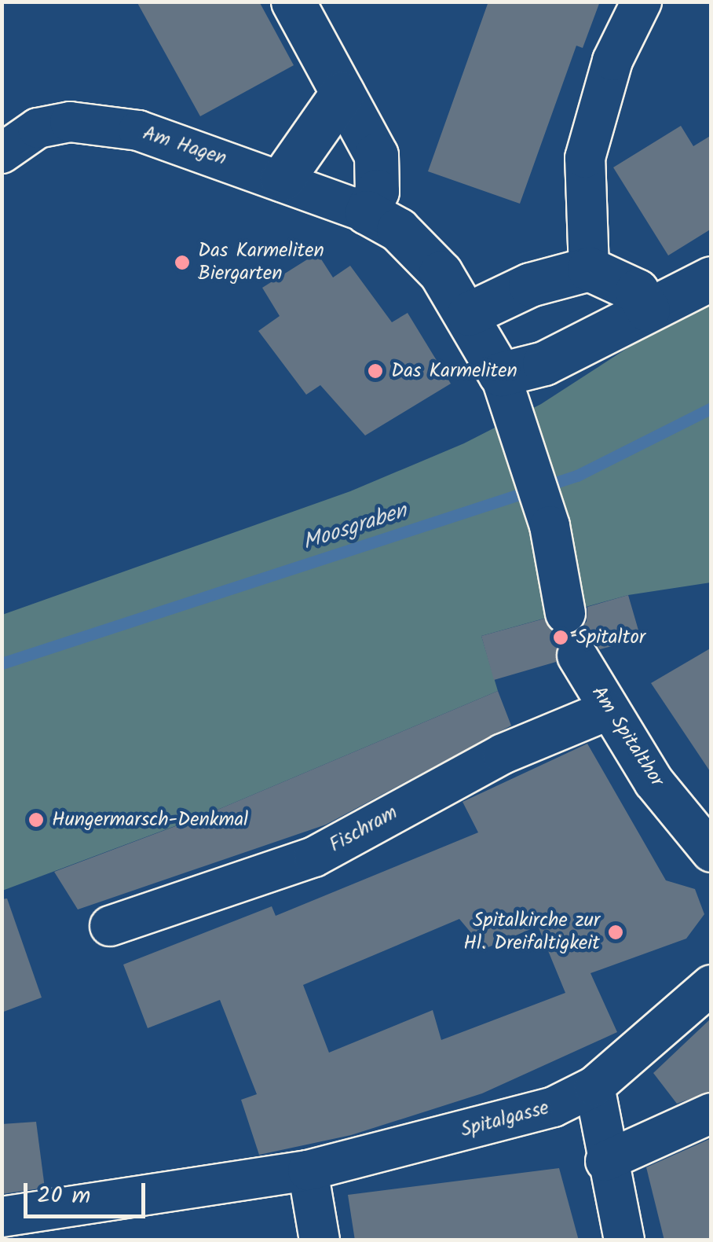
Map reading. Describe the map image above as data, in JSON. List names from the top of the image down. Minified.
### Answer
{"streets":{"street":["Am Hagen","Am Spitalthor","Fischram","Spitalgasse"]},"crossings":[["Am Spitalthor","Fischram"]],"water":["Moosgraben"],"places":["Das Karmeliten Biergarten","Das Karmeliten","Spitaltor","Hungermarsch-Denkmal","Spitalkirche zur Hl. Dreifaltigkeit"],"scale_bar":"20 m"}
